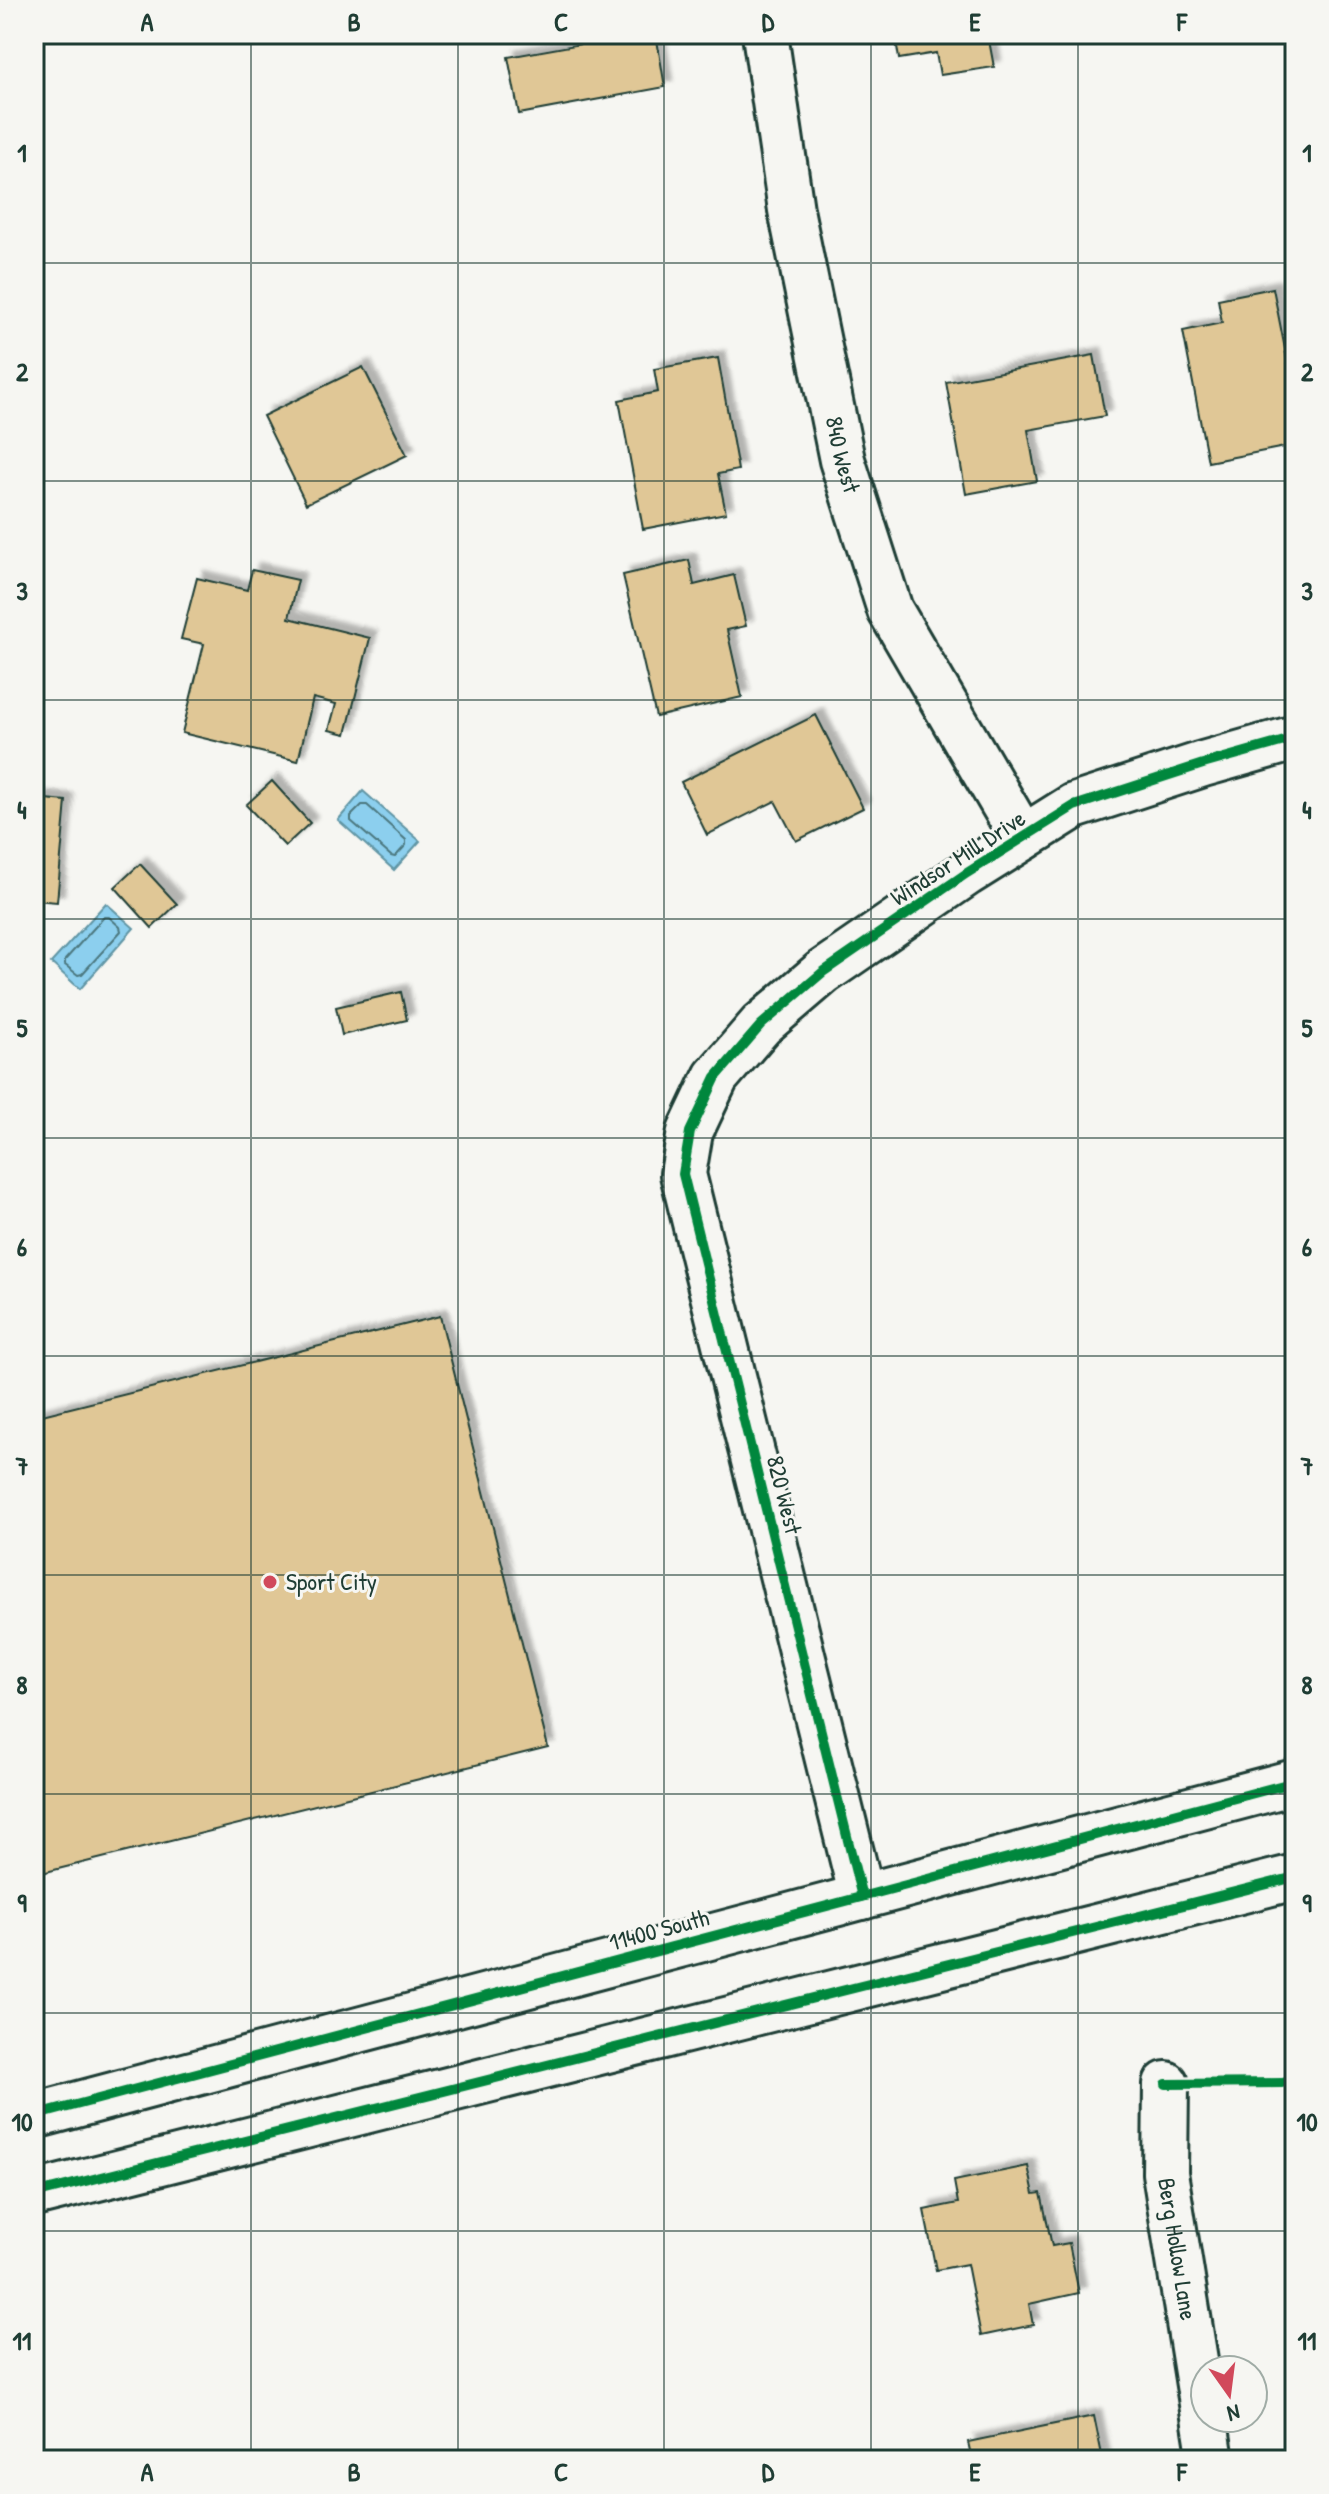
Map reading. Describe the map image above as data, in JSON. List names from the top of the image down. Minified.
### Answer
{"streets":{"street":["840 West","Windsor Mill Drive","820 West","11400 South","Berg Hollow Lane"]},"crossings":[["840 West","Windsor Mill Drive"],["Windsor Mill Drive","820 West"],["820 West","11400 South"]],"places":["Sport City"],"north":"bottom","grid":{"columns":["A","B","C","D","E","F"],"rows":["1","2","3","4","5","6","7","8","9","10","11"]}}
